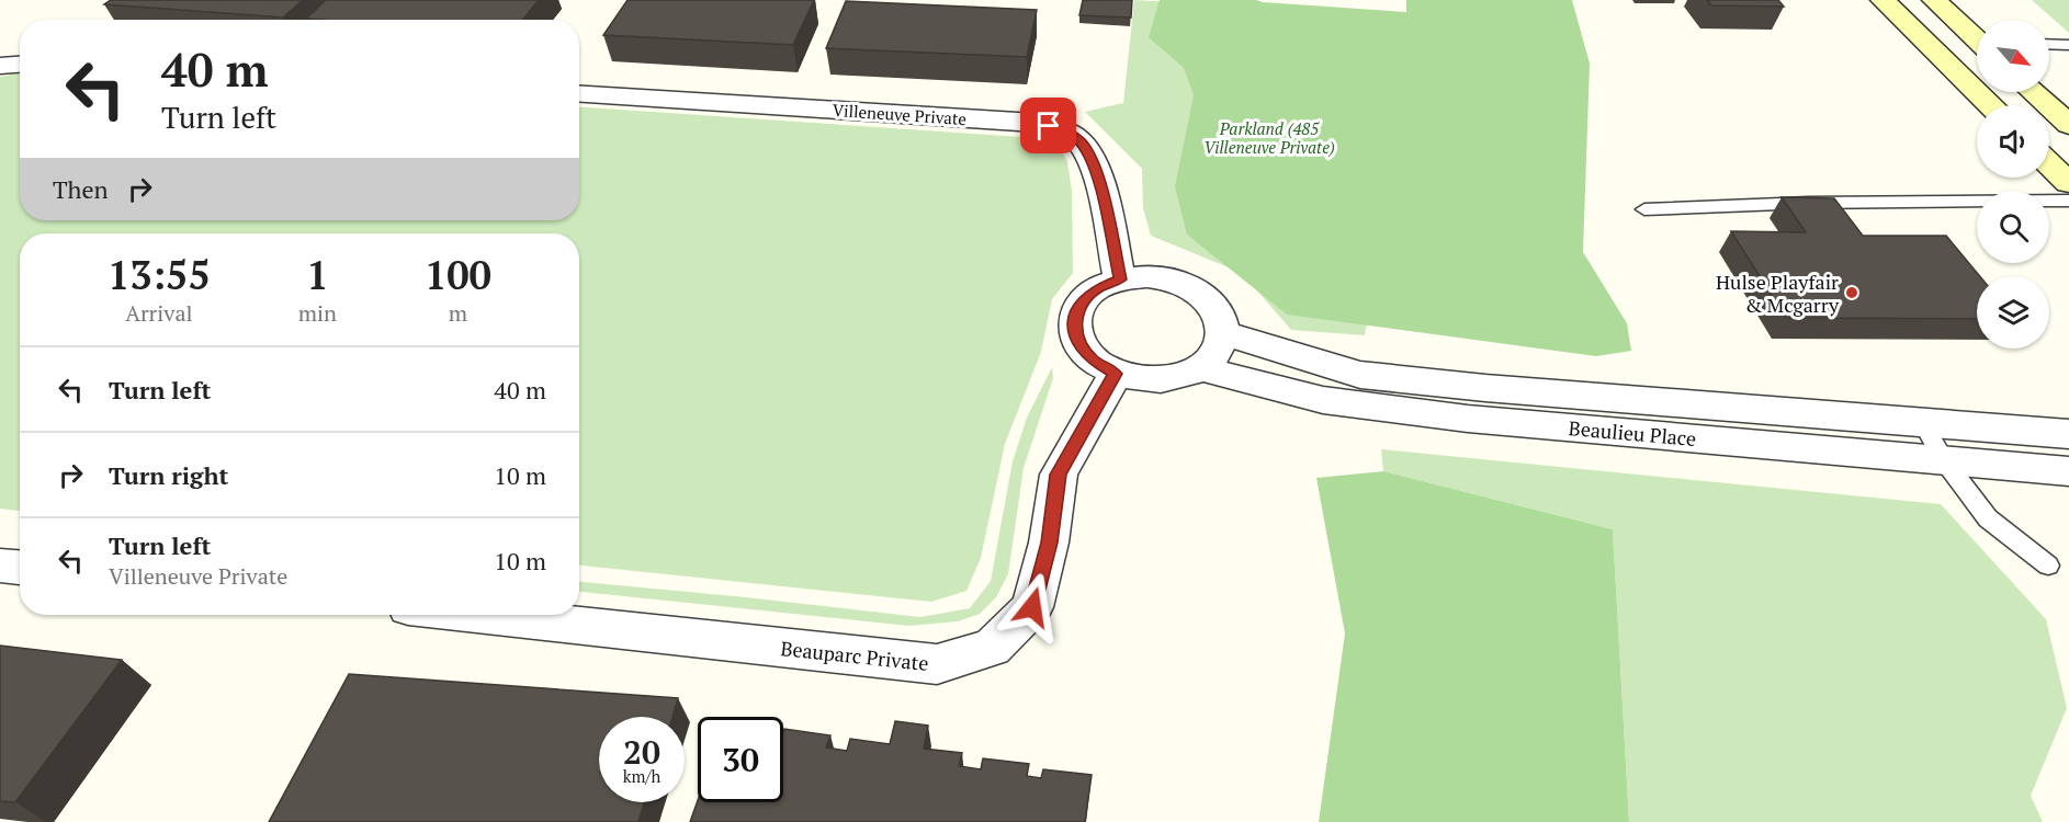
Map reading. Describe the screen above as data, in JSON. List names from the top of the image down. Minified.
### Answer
{"streets":{"street":["Villeneuve Private","Beaulieu Place","Beauparc Private"]},"crossings":[["Villeneuve Private","Beaulieu Place"],["Villeneuve Private","Beauparc Private"],["Beaulieu Place","Beauparc Private"]],"parks":["Parkland (485 Villeneuve Private)"],"places":["Hulse Playfair & Mcgarry"],"north":"bottom right","page":{"turn":["40 m","Turn left"],"then":"Then","eta":["13:55","Arrival","1","min","100","m"],"list":[{"name":"Turn left","value":"40 m"},{"name":"Turn right","value":"10 m"},{"name":"Turn left","note":"Villeneuve Private","value":"10 m"}],"speed":"20 km/h","limit":"30"}}
